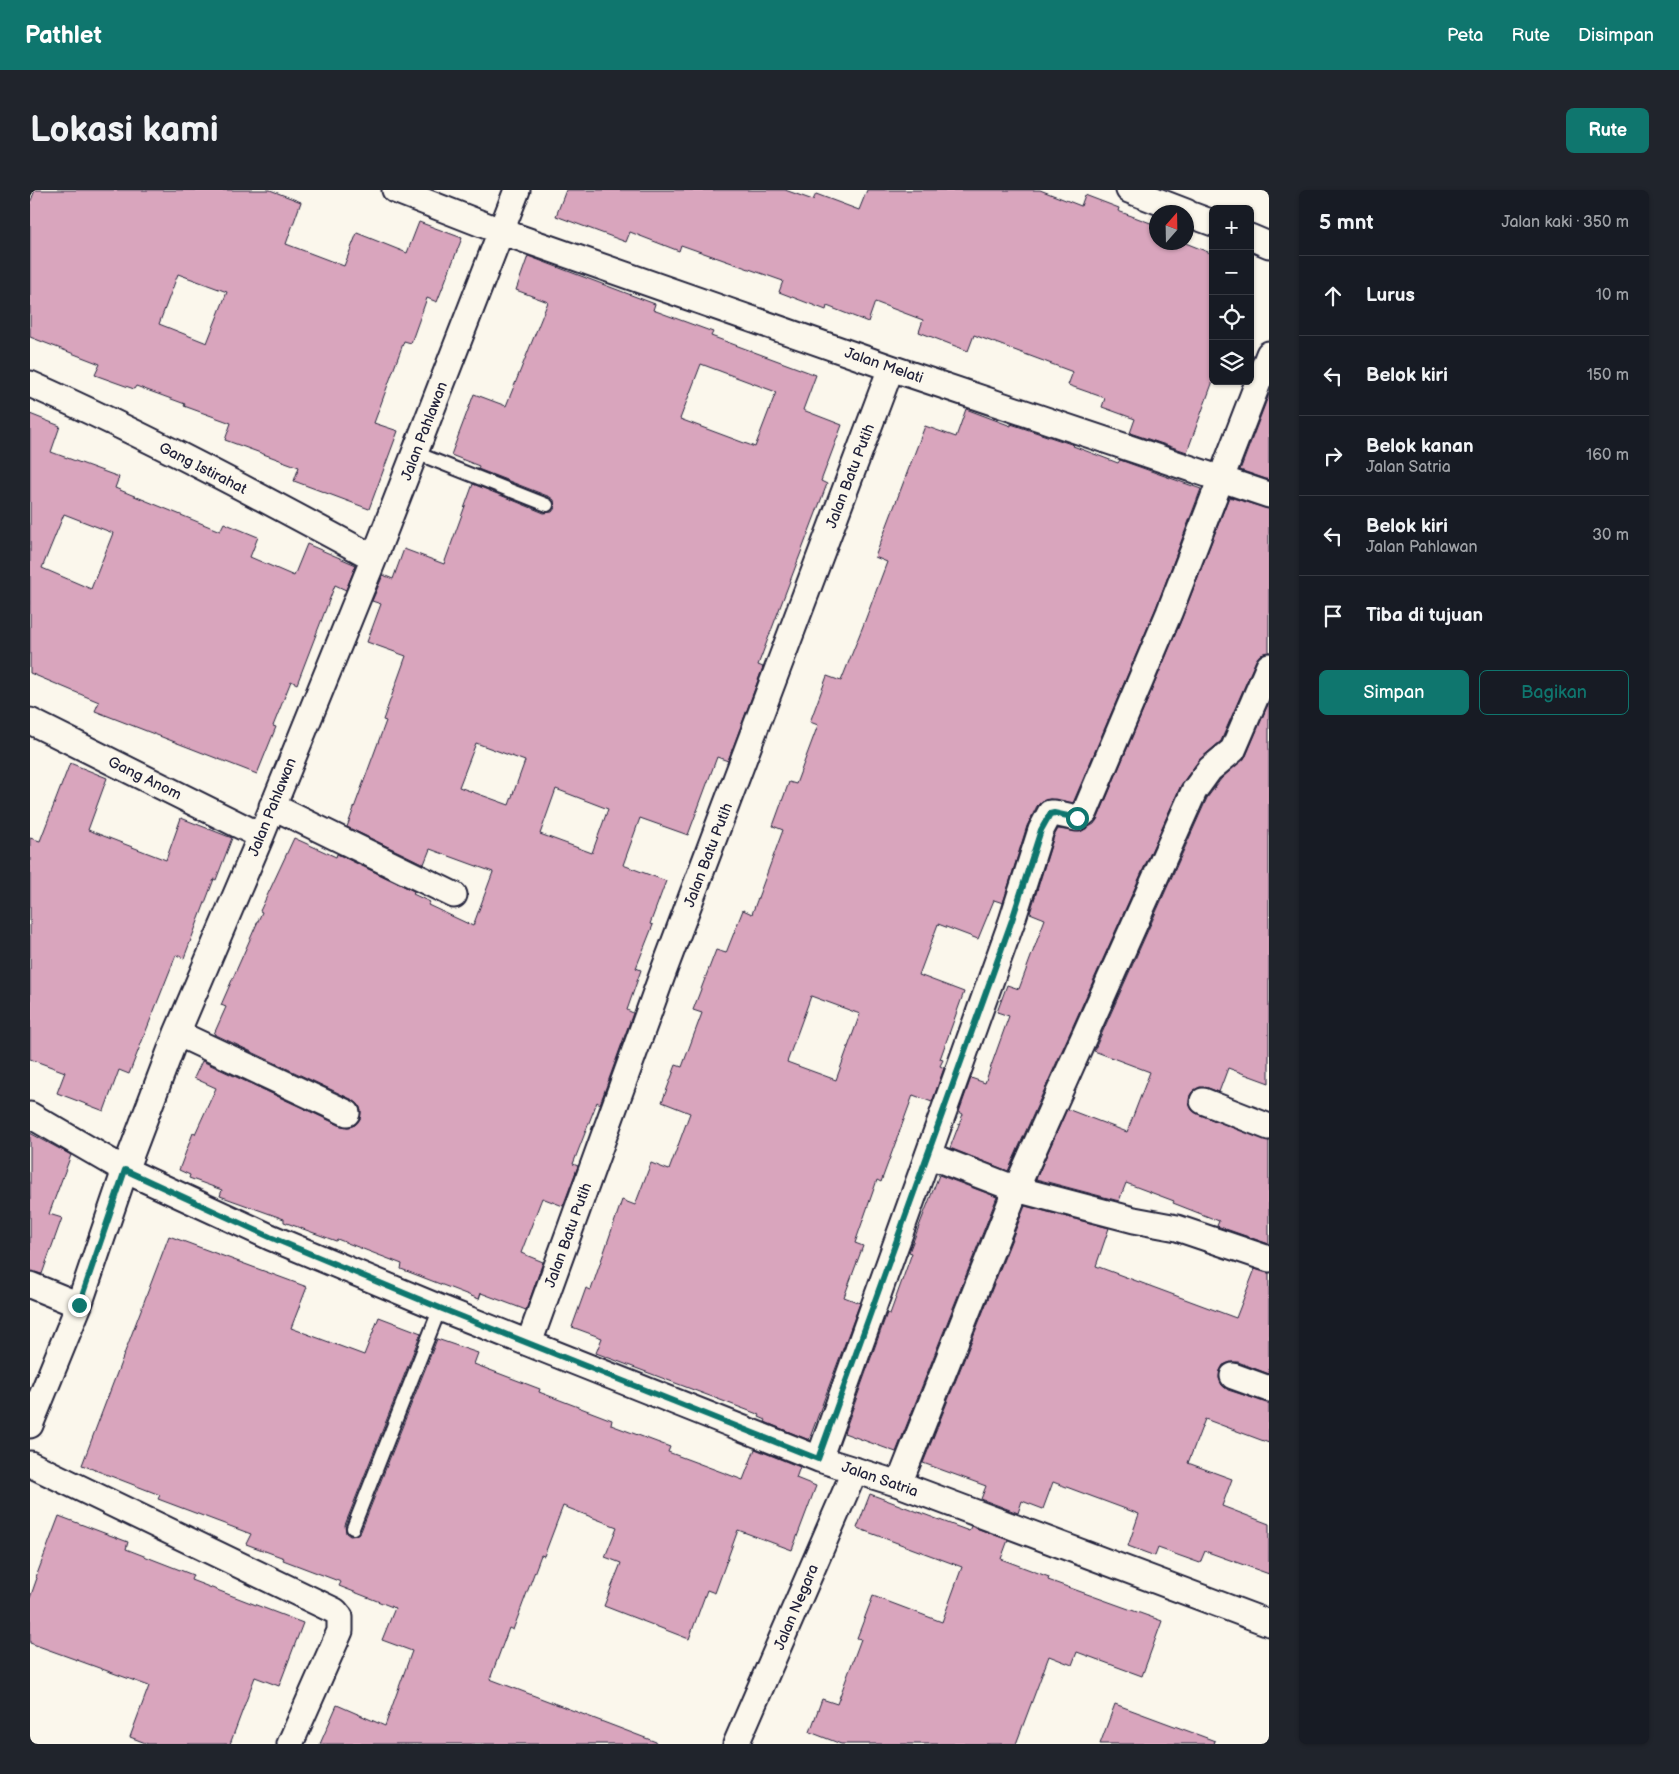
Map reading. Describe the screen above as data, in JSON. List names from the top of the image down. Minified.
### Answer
{"streets":{"street":["Jalan Melati","Jalan Pahlawan","Gang Istirahat","Jalan Batu Putih","Gang Anom","Jalan Satria","Jalan Negara"]},"crossings":[["Jalan Melati","Jalan Pahlawan"],["Jalan Melati","Jalan Batu Putih"],["Jalan Pahlawan","Gang Istirahat"],["Jalan Pahlawan","Gang Anom"],["Jalan Pahlawan","Jalan Satria"],["Jalan Batu Putih","Jalan Satria"],["Jalan Satria","Jalan Negara"]],"north":"top","page":{"header":"Pathlet","nav":["Peta","Rute","Disimpan"],"buttons":["Rute",["Simpan","Bagikan"]],"title":"Lokasi kami","heading":["5 mnt","Jalan kaki · 350 m"],"map_buttons":["+","−"],"list":[["Lurus","10 m"],["Belok kiri","150 m"],["Belok kanan","Jalan Satria","160 m"],["Belok kiri","Jalan Pahlawan","30 m"],"Tiba di tujuan"]}}
